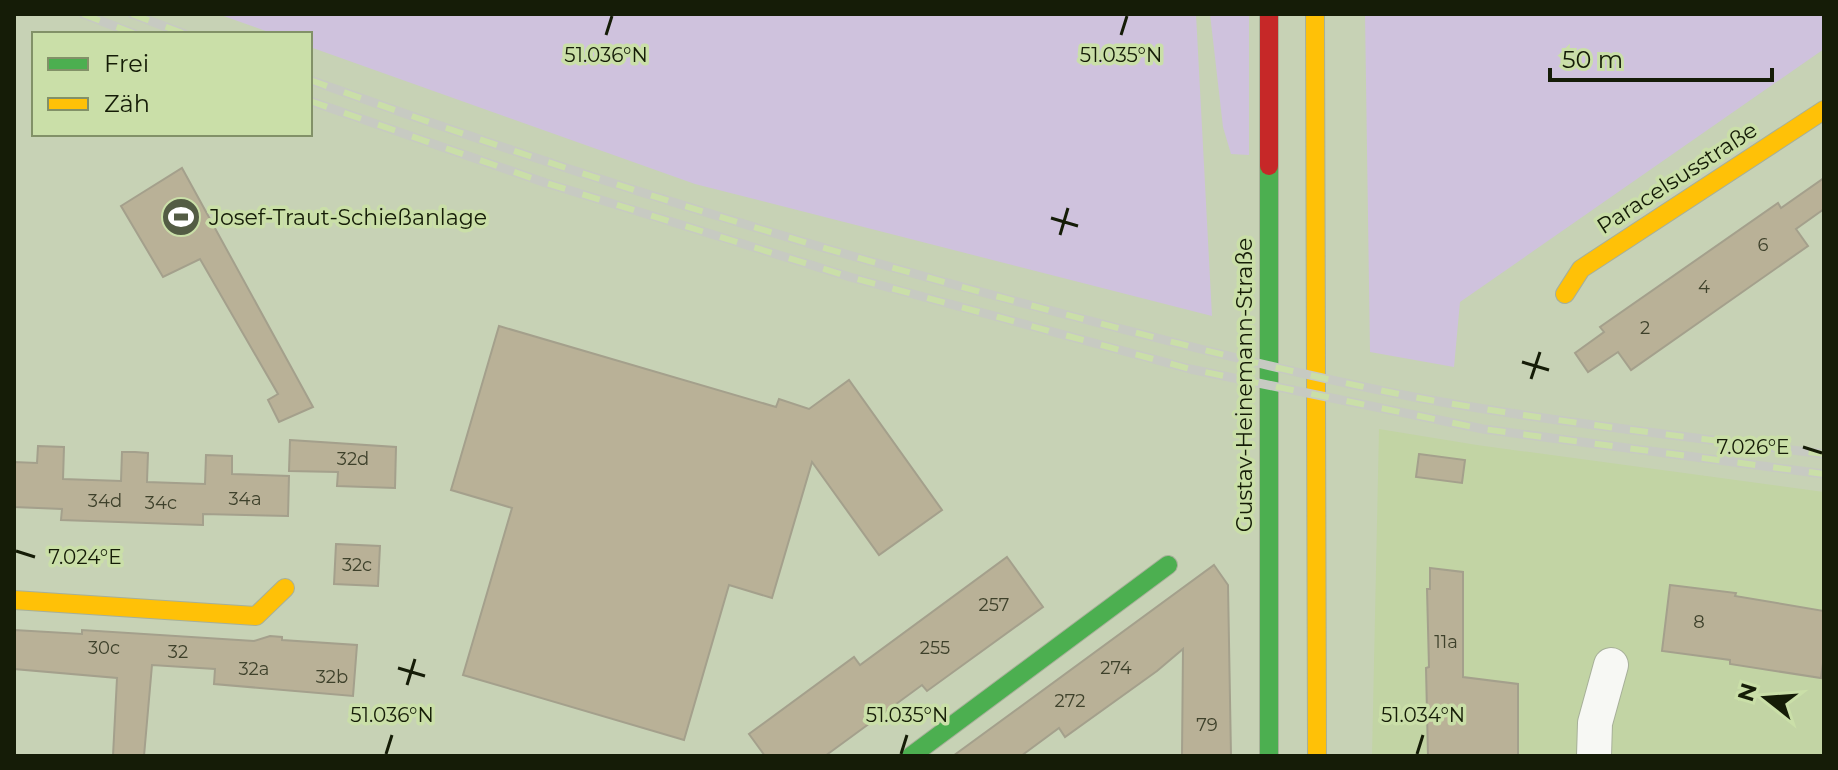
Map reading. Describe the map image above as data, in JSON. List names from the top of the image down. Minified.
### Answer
{"streets":{"main road":["Paracelsusstraße","Gustav-Heinemann-Straße"]},"places":{"sports":["Josef-Traut-Schießanlage"]},"house_numbers":["6","4","2","32d","34a","34d","34c","32c","257","8","11a","30c","255","32","274","32a","32b","272","79"],"legend":["Frei","Zäh"],"scale_bar":"50 m","north":"left","coordinates":["51.036°N","51.035°N","7.026°E","7.024°E","51.034°N"]}
